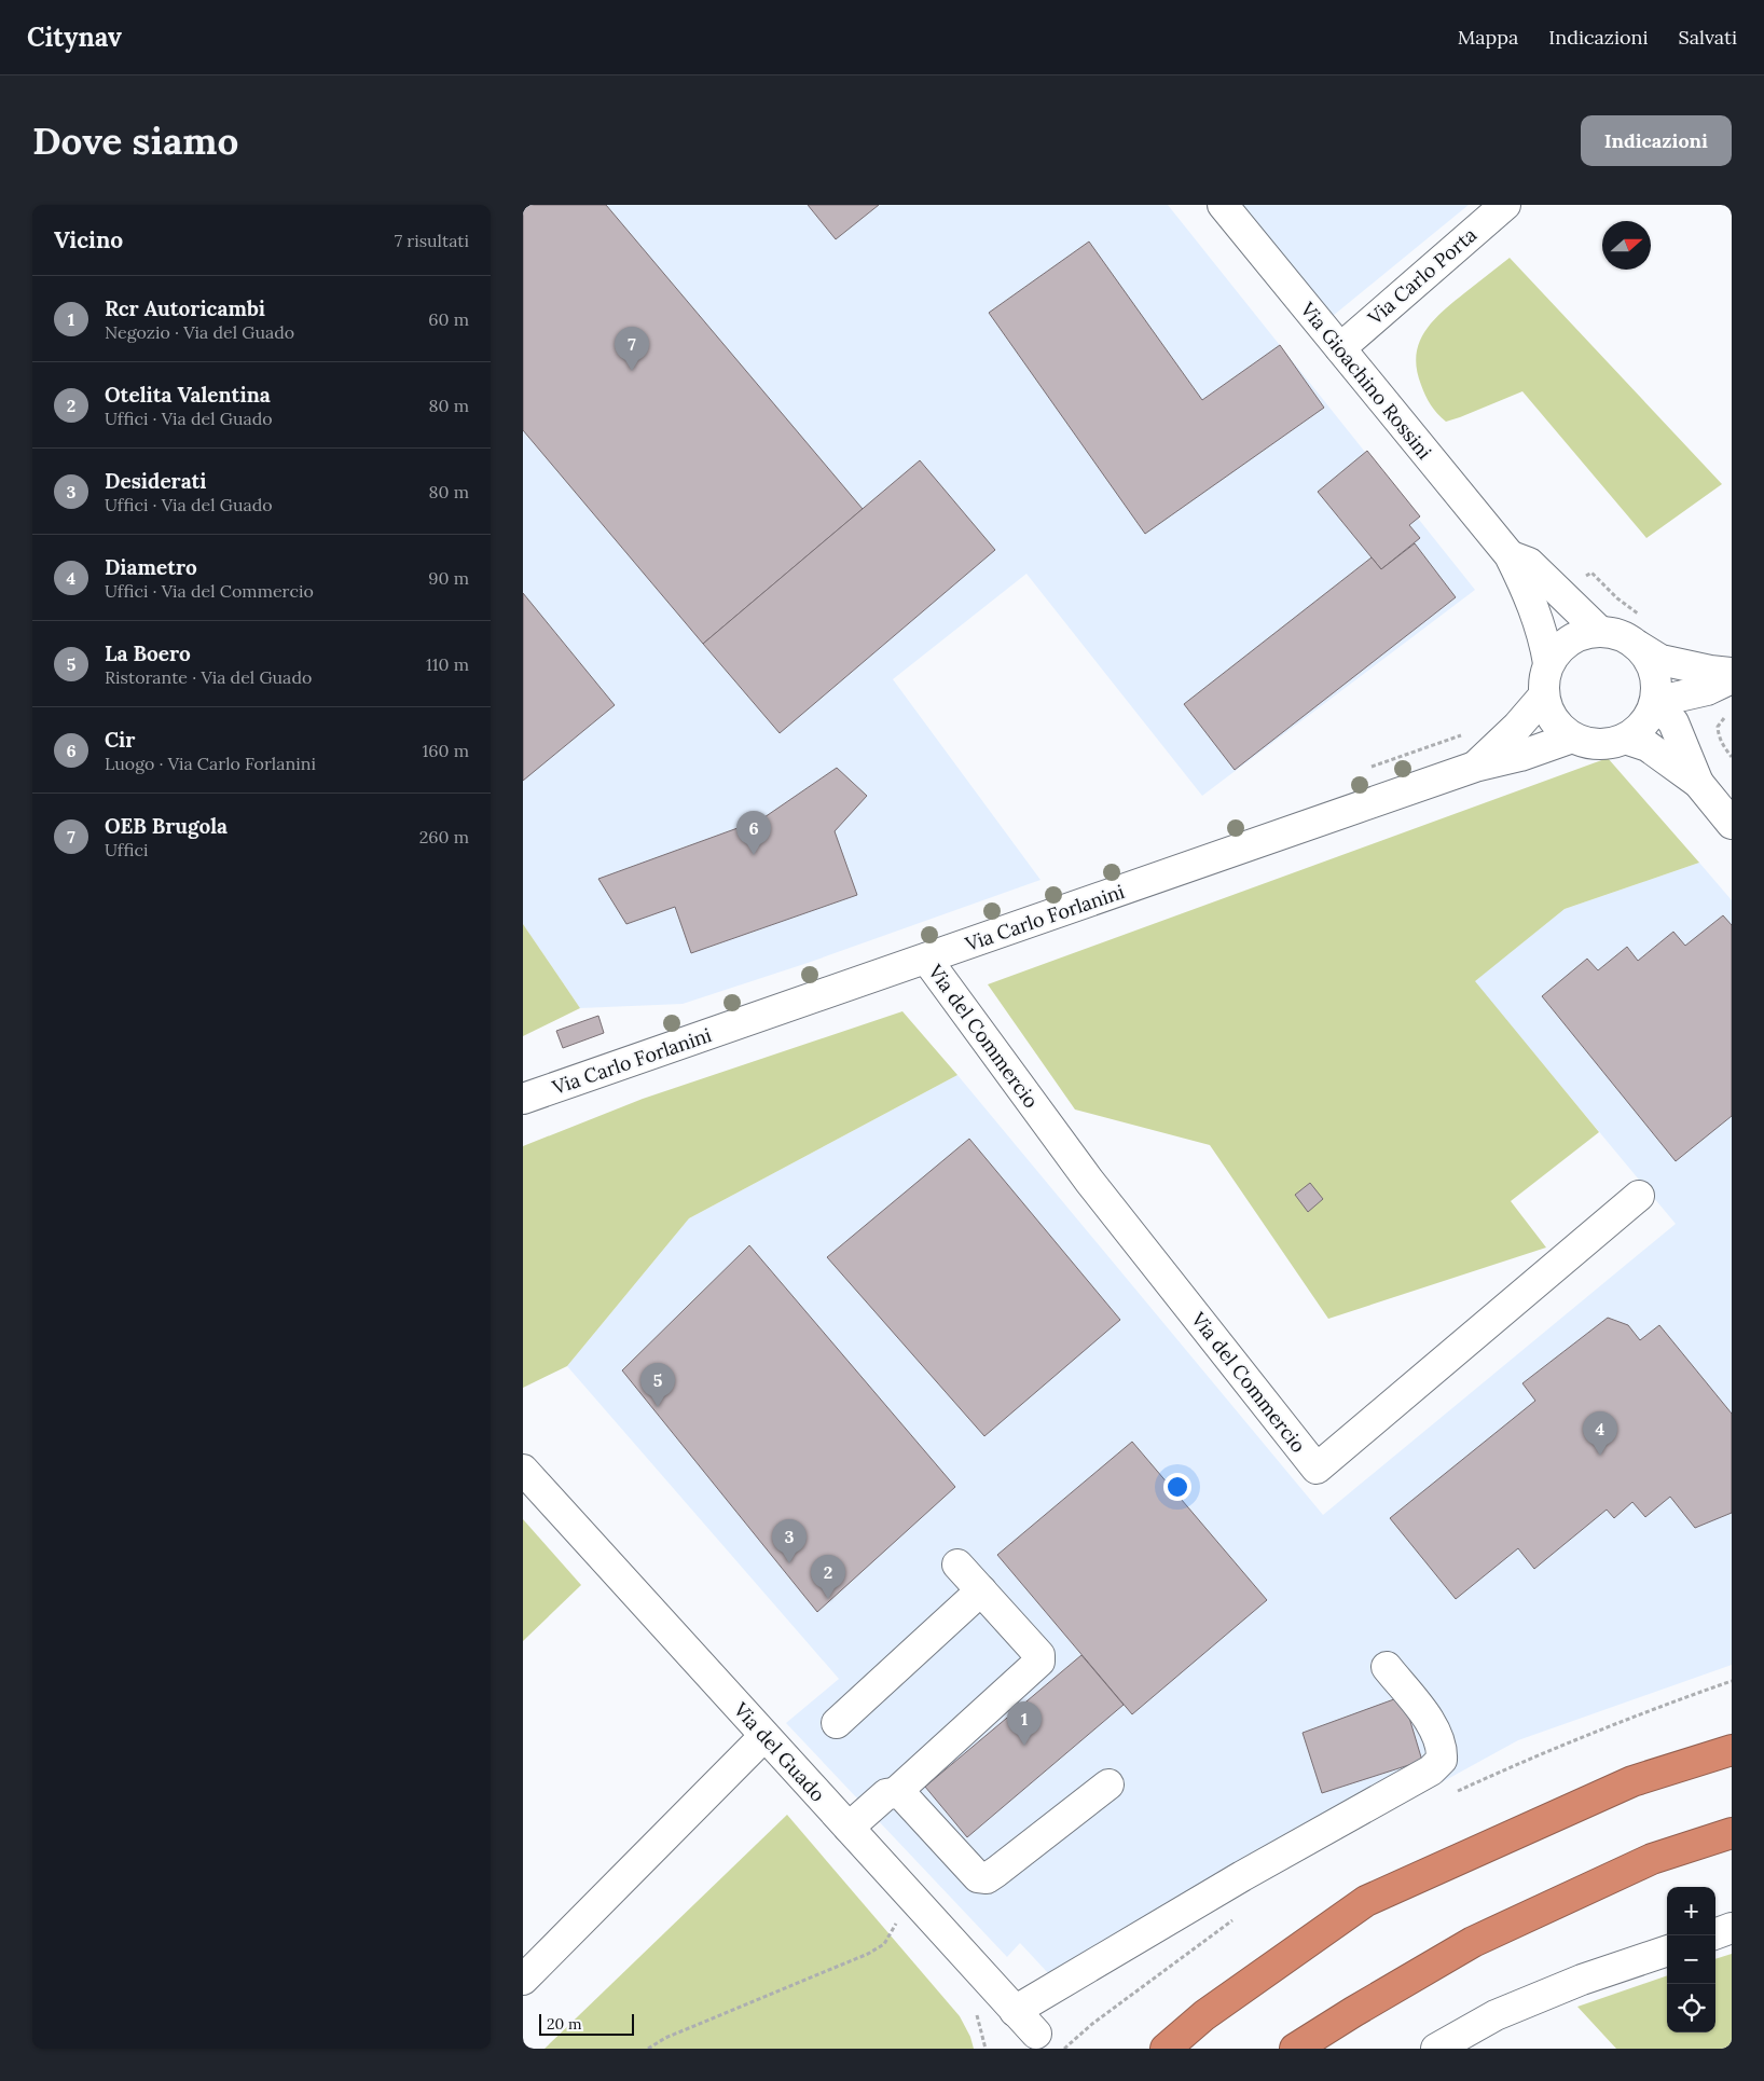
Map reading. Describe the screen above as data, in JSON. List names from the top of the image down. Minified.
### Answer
{"streets":{"street":["Via Carlo Porta","Via Gioachino Rossini","Via Carlo Forlanini","Via del Commercio","Via del Guado"]},"crossings":[["Via Carlo Porta","Via Gioachino Rossini"],["Via Gioachino Rossini","Via Carlo Forlanini"],["Via Carlo Forlanini","Via del Commercio"]],"scale_bar":"20 m","north":"right","page":{"header":"Citynav","nav":["Mappa","Indicazioni","Salvati"],"buttons":"Indicazioni","title":"Dove siamo","heading":["Vicino","7 risultati"],"list":[{"mark":"1","name":"Rcr Autoricambi","note":"Negozio · Via del Guado","value":"60 m"},{"mark":"2","name":"Otelita Valentina","note":"Uffici · Via del Guado","value":"80 m"},{"mark":"3","name":"Desiderati","note":"Uffici · Via del Guado","value":"80 m"},{"mark":"4","name":"Diametro","note":"Uffici · Via del Commercio","value":"90 m"},{"mark":"5","name":"La Boero","note":"Ristorante · Via del Guado","value":"110 m"},{"mark":"6","name":"Cir","note":"Luogo · Via Carlo Forlanini","value":"160 m"},{"mark":"7","name":"OEB Brugola","note":"Uffici","value":"260 m"}],"pins":["7","6","5","4","3","2","1"],"map_buttons":["+","−"],"scale":"20 m"}}
